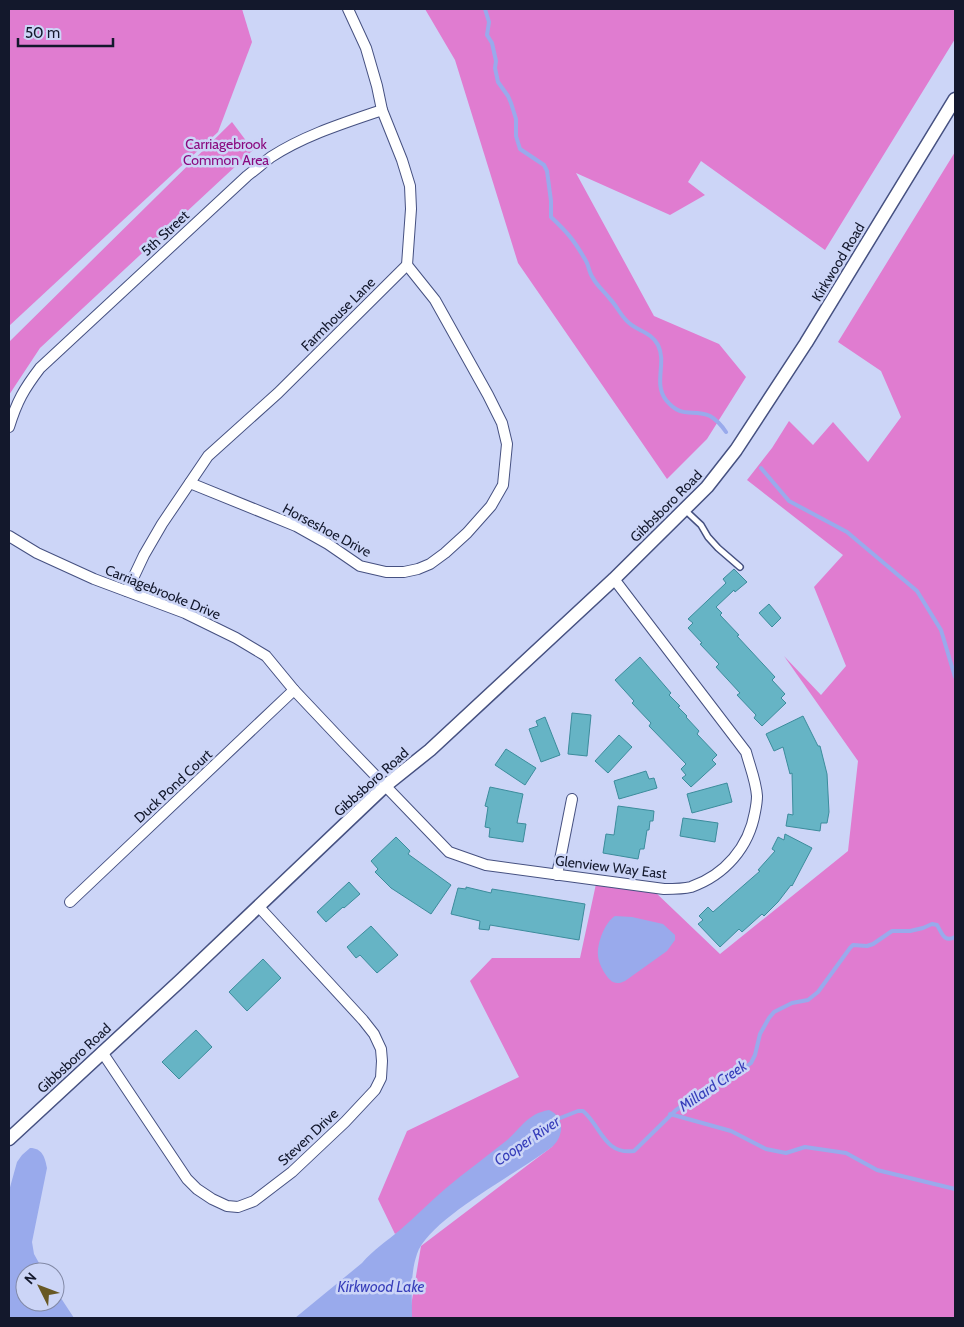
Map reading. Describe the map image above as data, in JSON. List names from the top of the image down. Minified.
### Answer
{"streets":{"street":["5th Street","Kirkwood Road","Farmhouse Lane","Gibbsboro Road","Horseshoe Drive","Carriagebrooke Drive","Duck Pond Court","Glenview Way East","Steven Drive"]},"crossings":[["Kirkwood Road","Gibbsboro Road"],["Farmhouse Lane","Horseshoe Drive"],["Farmhouse Lane","Carriagebrooke Drive"],["Gibbsboro Road","Carriagebrooke Drive"],["Gibbsboro Road","Glenview Way East"],["Gibbsboro Road","Steven Drive"],["Carriagebrooke Drive","Duck Pond Court"],["Carriagebrooke Drive","Glenview Way East"]],"water":["Millard Creek","Cooper River","Kirkwood Lake"],"parks":["Carriagebrook Common Area"],"scale_bar":"50 m","north":"top left"}
